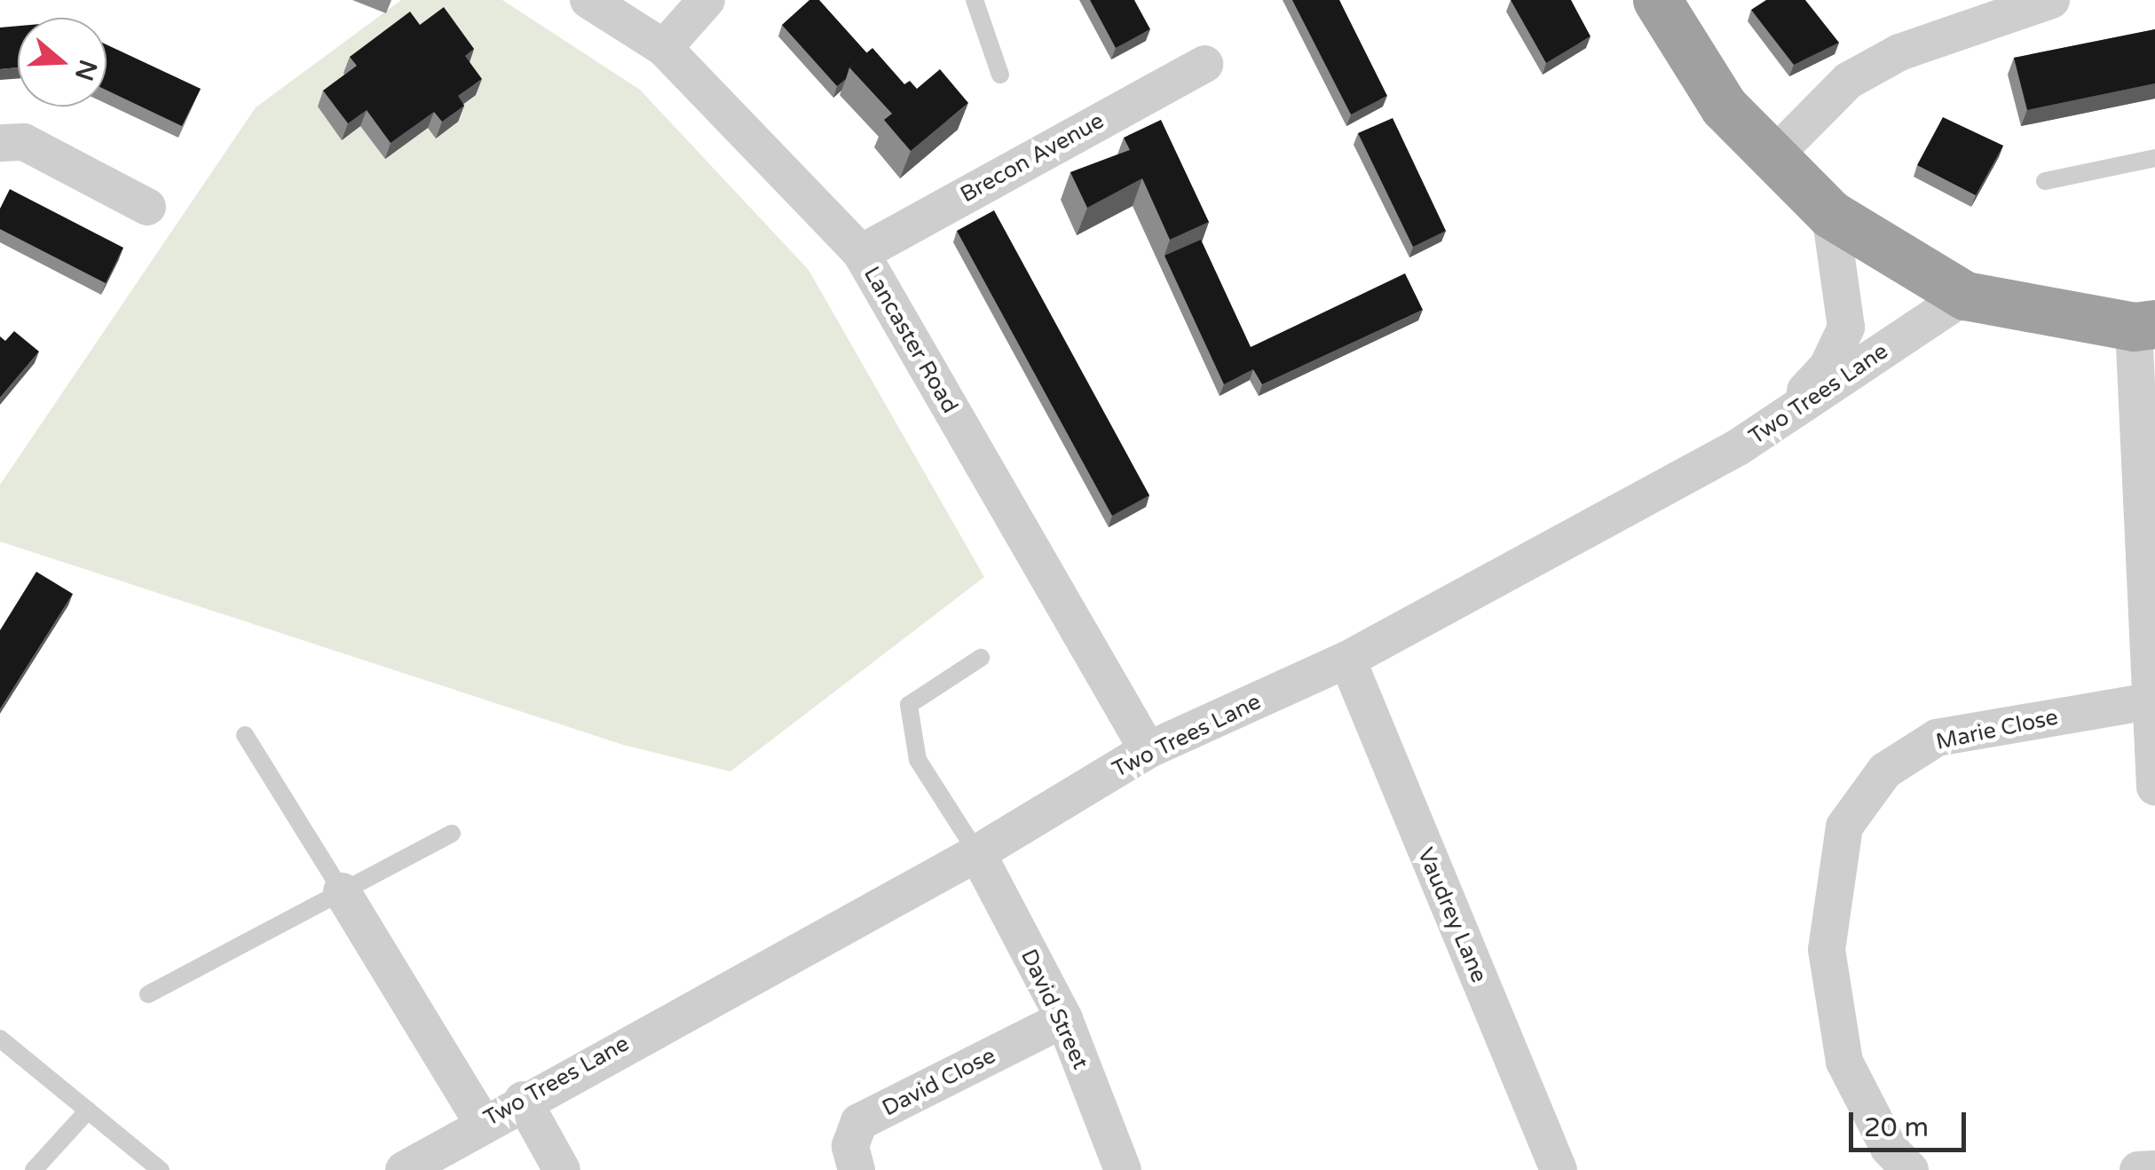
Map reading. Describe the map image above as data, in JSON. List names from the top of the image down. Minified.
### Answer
{"streets":{"street":["Brecon Avenue","Lancaster Road","Two Trees Lane","Marie Close","Vaudrey Lane","David Street","David Close"]},"crossings":[["Brecon Avenue","Lancaster Road"],["Lancaster Road","Two Trees Lane"],["Two Trees Lane","Vaudrey Lane"],["Two Trees Lane","David Street"],["David Street","David Close"]],"scale_bar":"20 m","north":"right"}
